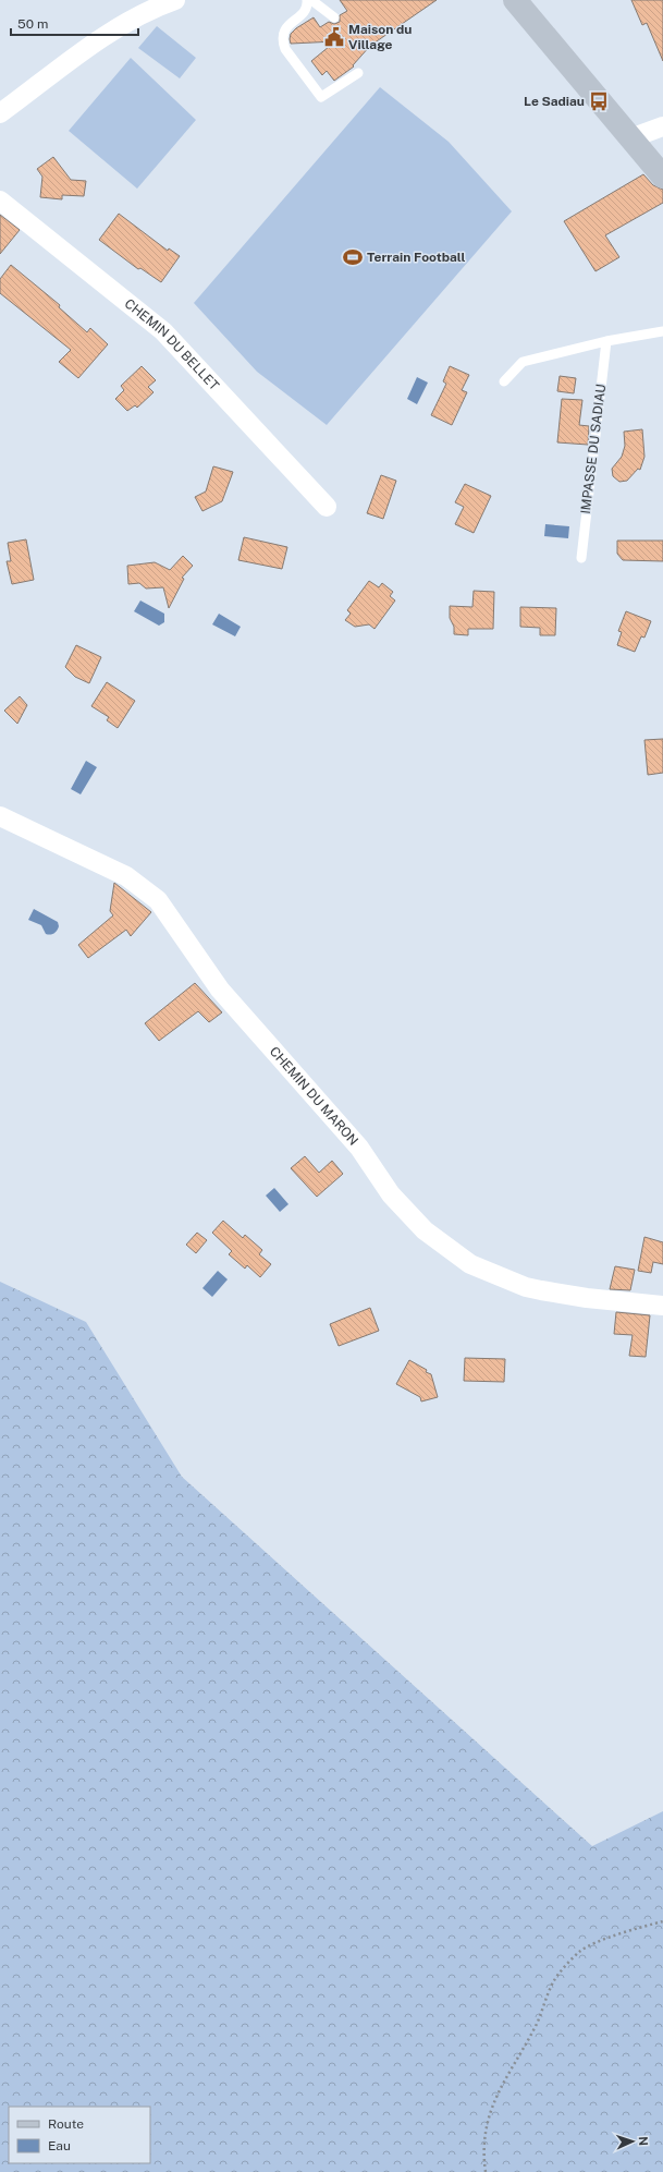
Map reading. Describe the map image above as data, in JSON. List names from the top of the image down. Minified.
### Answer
{"streets":{"street":["CHEMIN DU BELLET","CHEMIN DU MARON"],"lane":["IMPASSE DU SADIAU"]},"places":{"public building":["Maison du Village"],"bus stop":["Le Sadiau"],"sports":["Terrain Football"]},"legend":["Route","Eau"],"scale_bar":"50 m","north":"right"}
